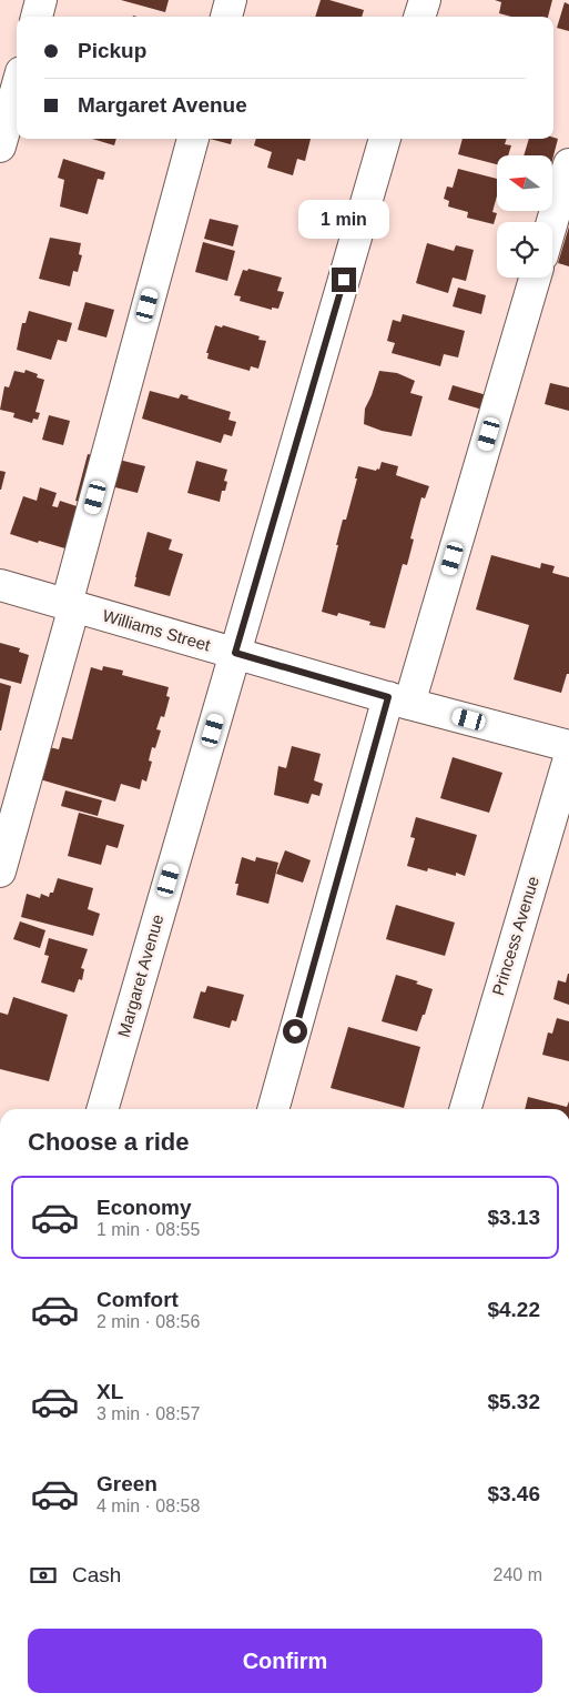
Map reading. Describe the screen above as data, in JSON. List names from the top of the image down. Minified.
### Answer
{"streets":{"street":["Williams Street","Princess Avenue","Margaret Avenue"]},"crossings":[["Williams Street","Margaret Avenue"]],"north":"left","page":{"banner":["Pickup","Margaret Avenue"],"bubble":"1 min","heading":"Choose a ride","list":[{"name":"Economy","note":"1 min · 08:55","value":"$3.13"},{"name":"Comfort","note":"2 min · 08:56","value":"$4.22"},{"name":"XL","note":"3 min · 08:57","value":"$5.32"},{"name":"Green","note":"4 min · 08:58","value":"$3.46"}],"pay":["Cash","240 m"],"buttons":"Confirm"}}
